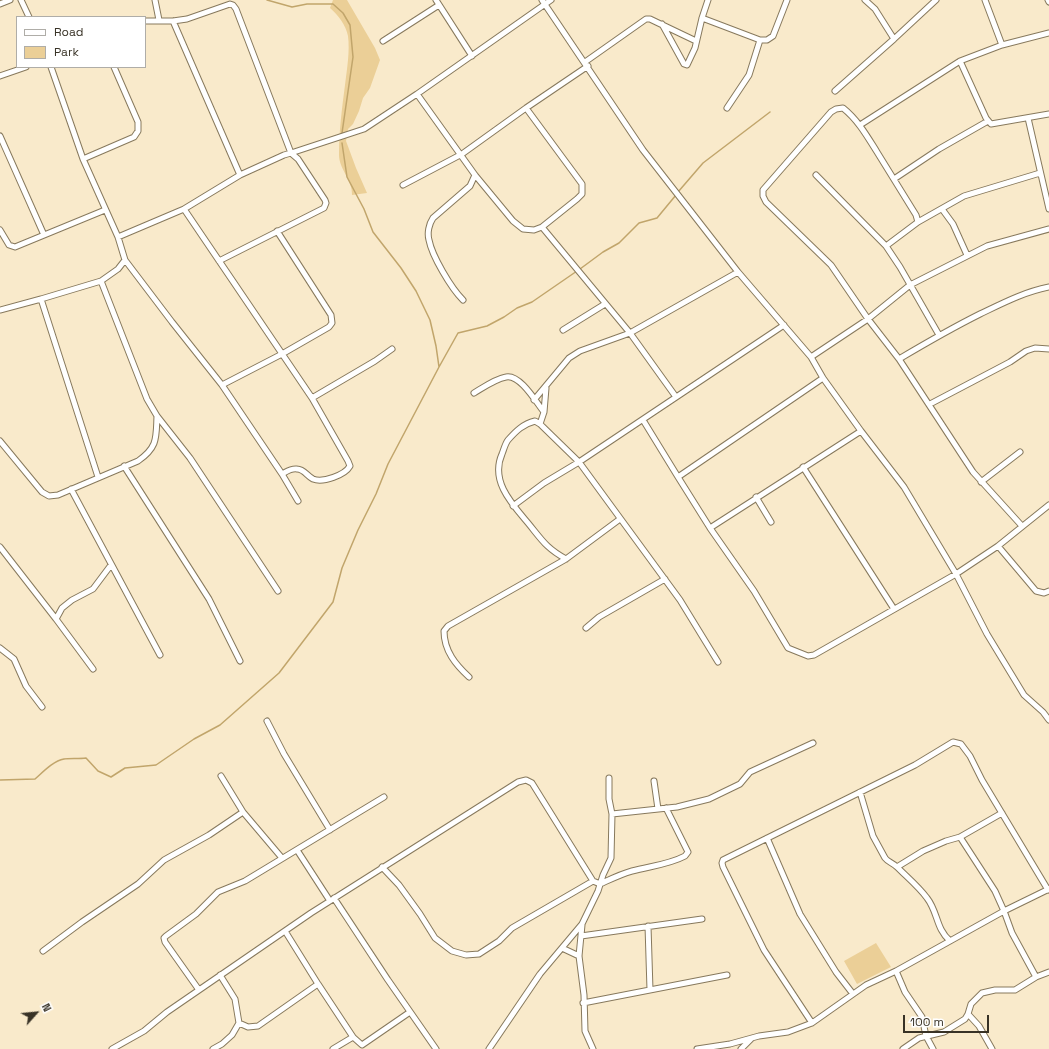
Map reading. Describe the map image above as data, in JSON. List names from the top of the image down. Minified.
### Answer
{"legend":["Road","Park"],"scale_bar":"100 m","north":"top right"}
